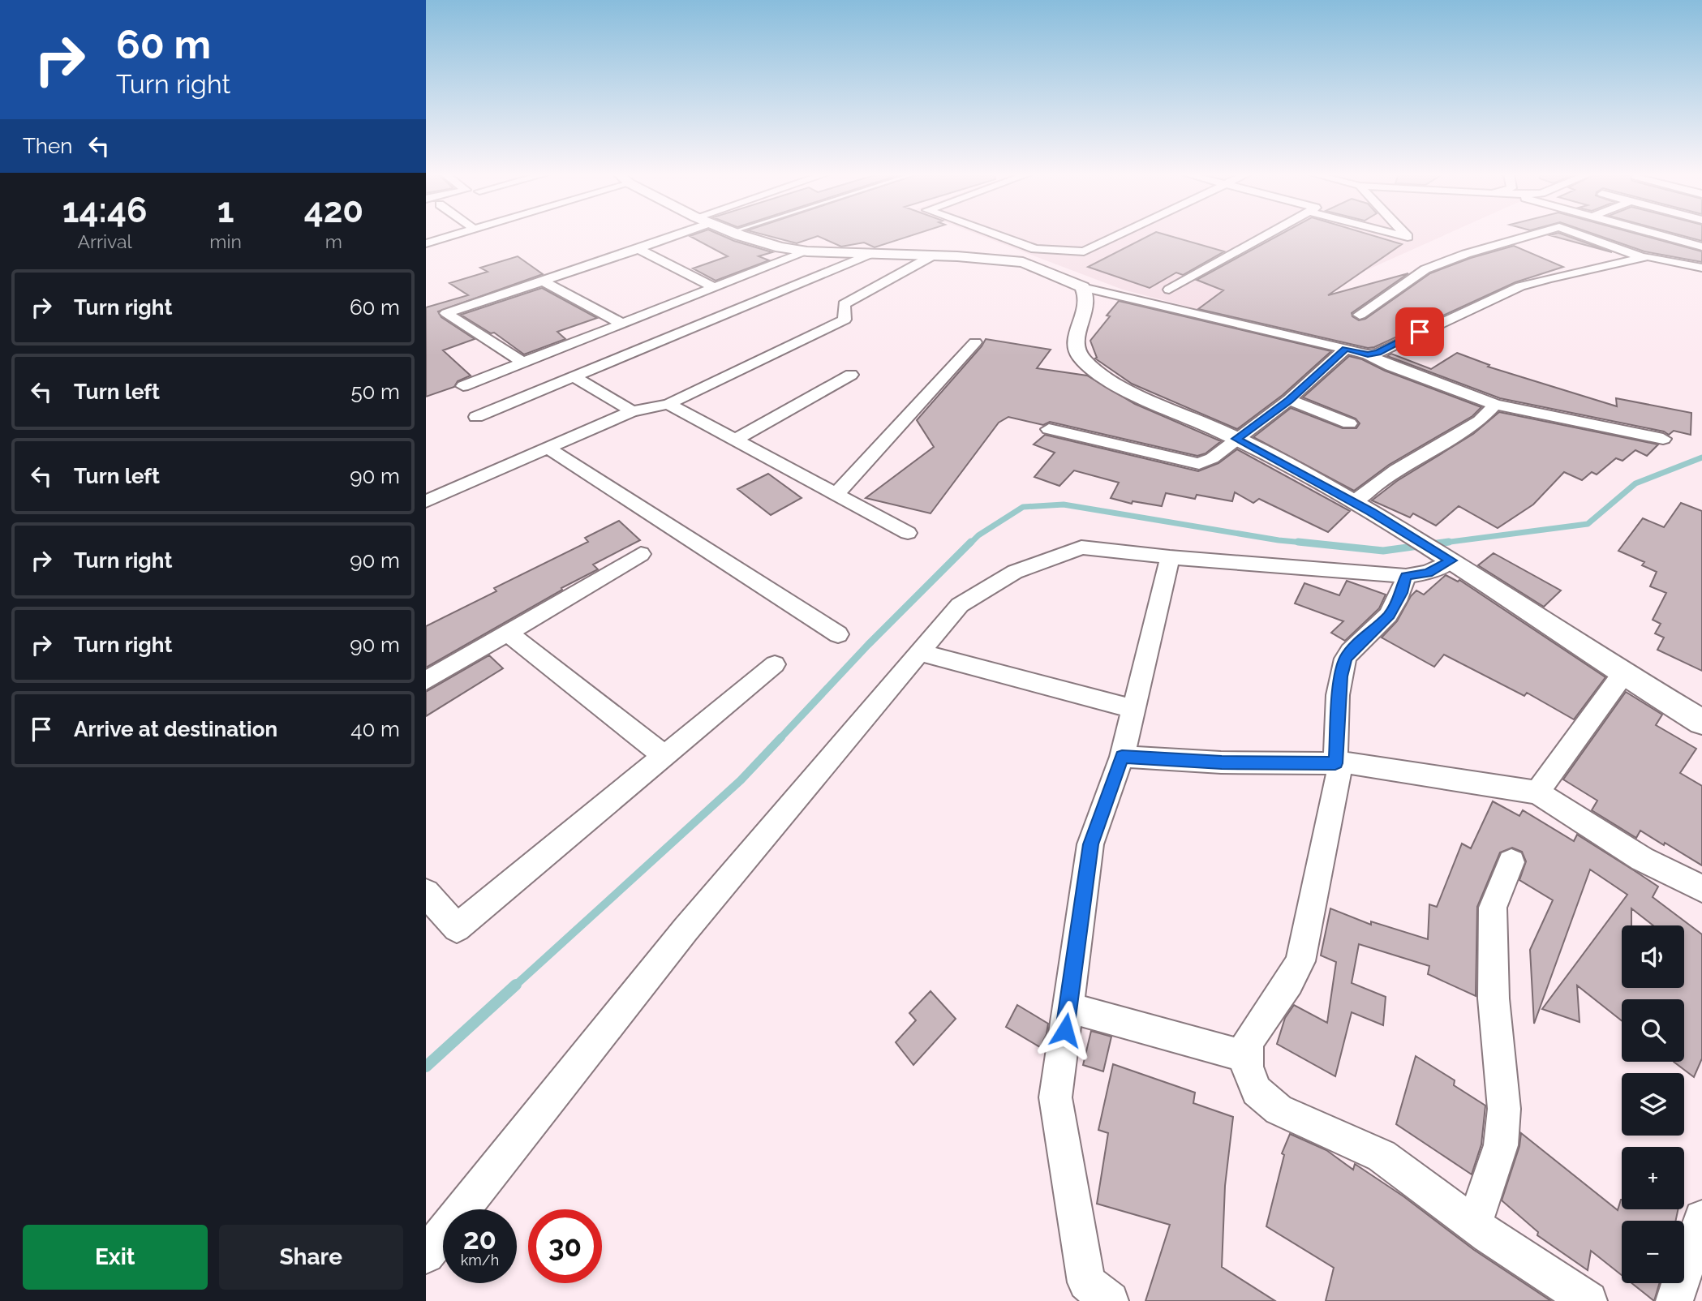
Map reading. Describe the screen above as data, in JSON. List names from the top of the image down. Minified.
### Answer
{"page":{"turn":["60 m","Turn right"],"then":"Then","eta":["14:46","Arrival","1","min","420","m"],"list":[{"name":"Turn right","value":"60 m"},{"name":"Turn left","value":"50 m"},{"name":"Turn left","value":"90 m"},{"name":"Turn right","value":"90 m"},{"name":"Turn right","value":"90 m"},{"name":"Arrive at destination","value":"40 m"}],"map_buttons":["+","−"],"speed":"20 km/h","limit":"30","buttons":["Exit","Share"]}}
